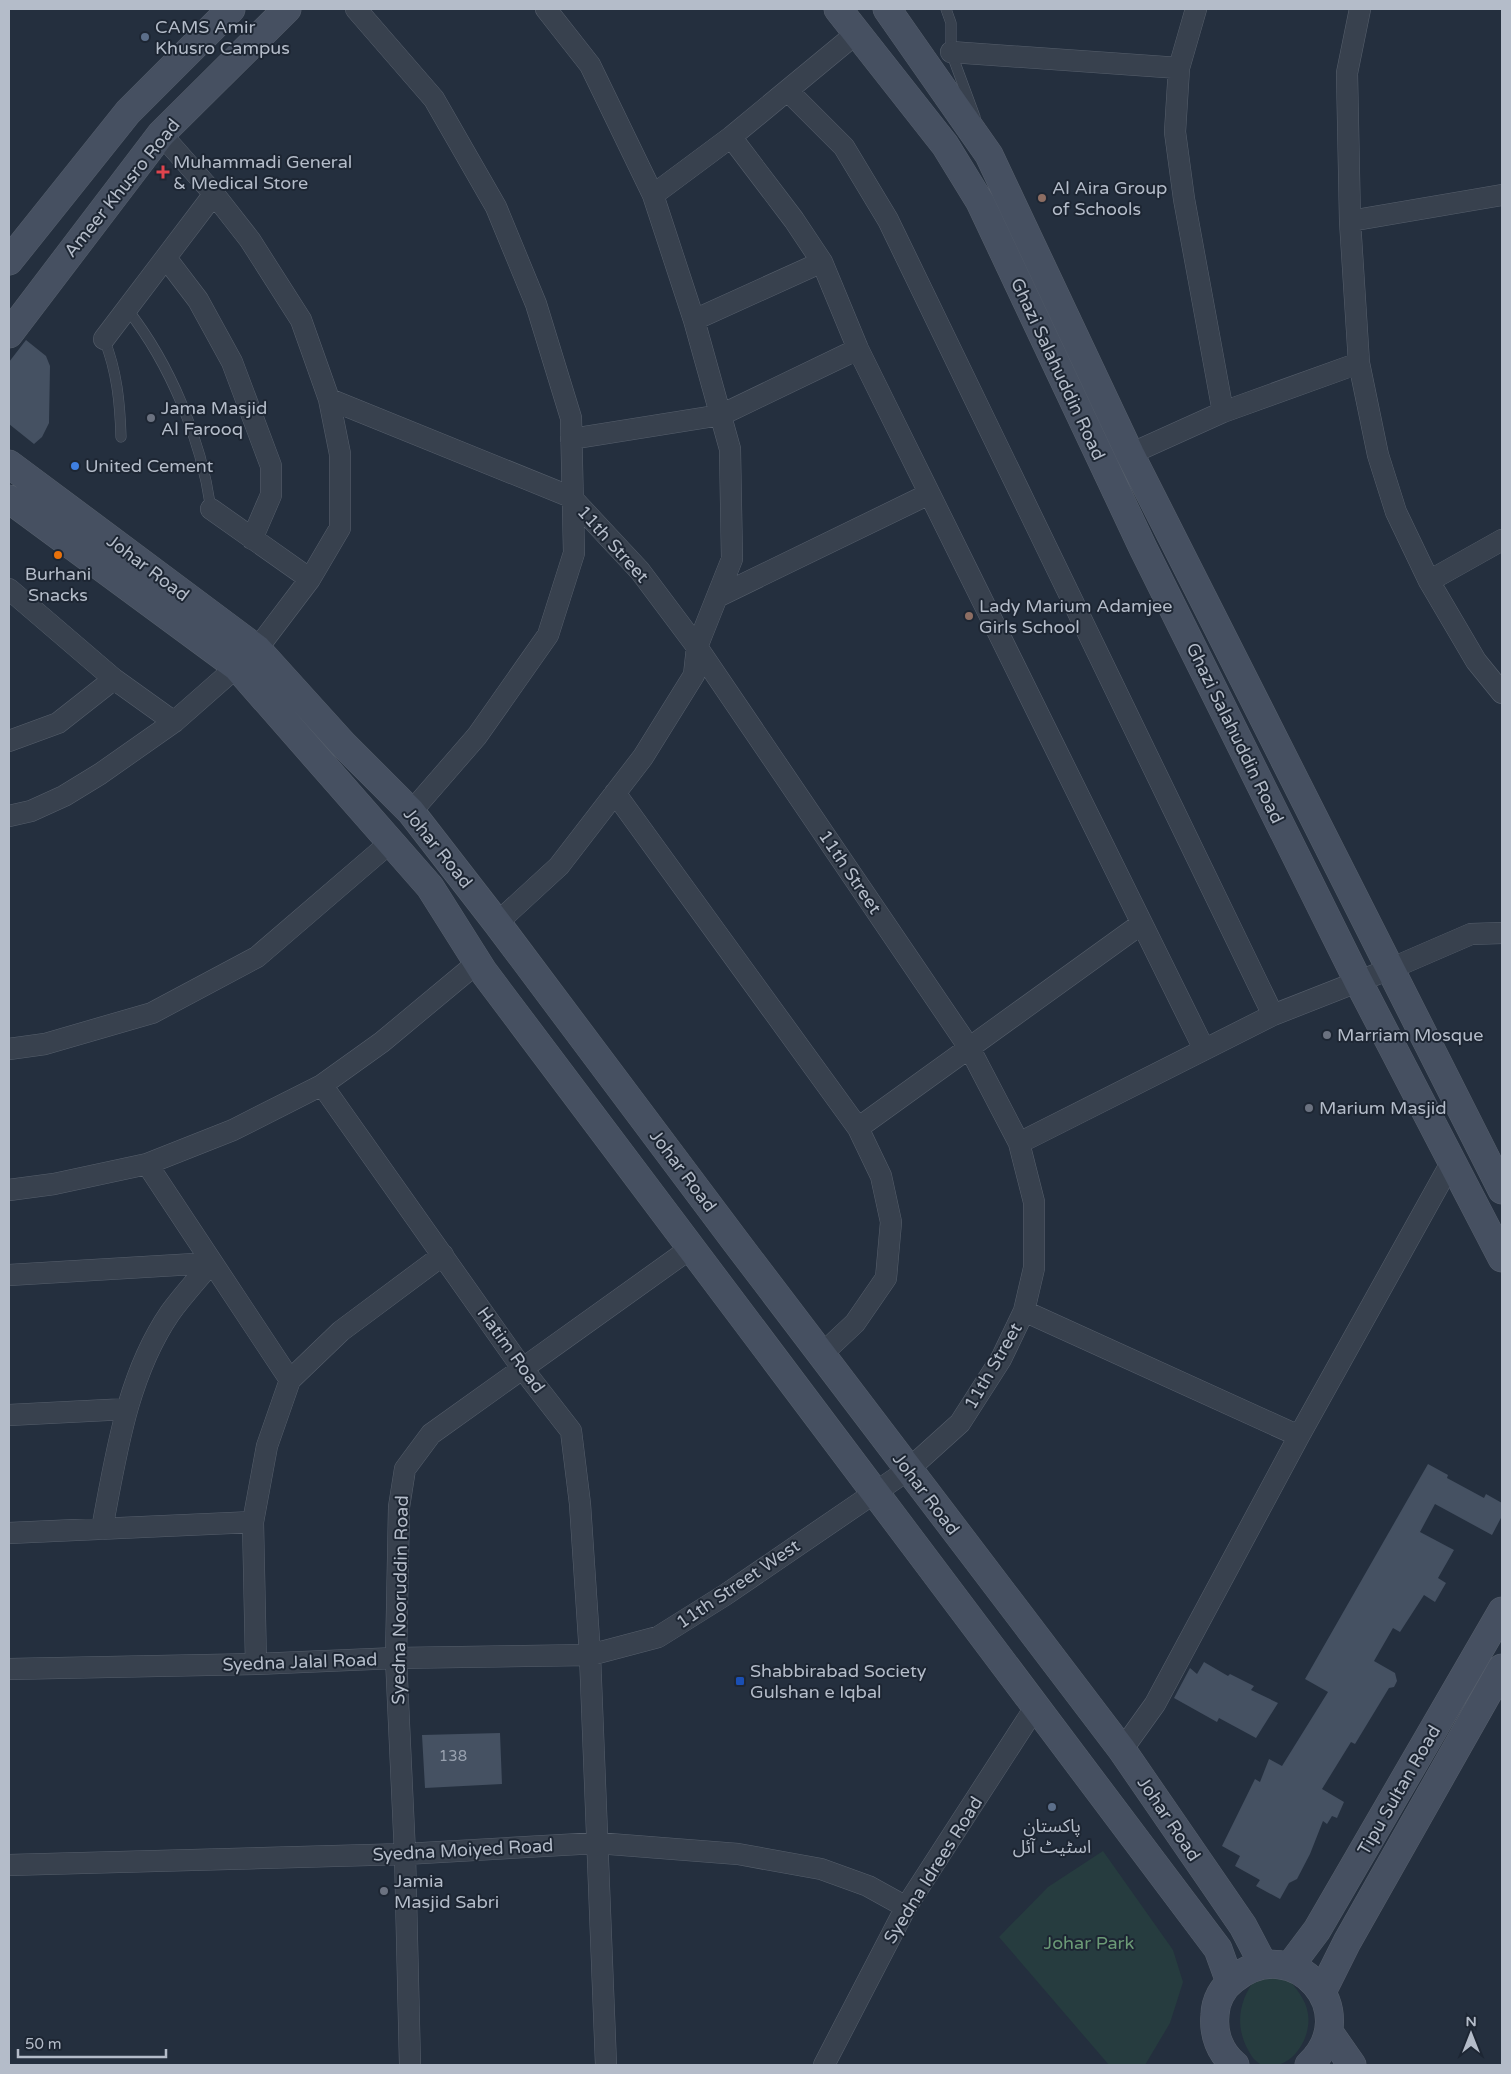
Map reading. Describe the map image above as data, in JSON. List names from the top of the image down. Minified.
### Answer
{"streets":{"street":["Ameer Khusro Road","Ghazi Salahuddin Road","11th Street","Johar Road","Hatim Road","11th Street West","Syedna Nooruddin Road","Syedna Jalal Road","Tipu Sultan Road","Syedna Moiyed Road","Syedna Idrees Road"]},"crossings":[["11th Street","Johar Road"],["11th Street","11th Street West"],["Johar Road","11th Street West"],["Johar Road","Syedna Nooruddin Road"],["Johar Road","Tipu Sultan Road"],["Johar Road","Syedna Idrees Road"],["Hatim Road","11th Street West"],["Hatim Road","Syedna Nooruddin Road"],["Hatim Road","Syedna Jalal Road"],["Hatim Road","Syedna Moiyed Road"],["11th Street West","Syedna Jalal Road"],["Syedna Nooruddin Road","Syedna Jalal Road"],["Syedna Nooruddin Road","Syedna Moiyed Road"],["Syedna Moiyed Road","Syedna Idrees Road"]],"parks":["Johar Park"],"places":{"other":["CAMS Amir Khusro Campus","Al Aira Group of Schools","Jama Masjid Al Farooq","United Cement","Burhani Snacks","Lady Marium Adamjee Girls School","Marriam Mosque","Marium Masjid","پاکستان اسٹیٹ آئل","Jamia Masjid Sabri"],"health":["Muhammadi General & Medical Store"],"transit":["Shabbirabad Society Gulshan e Iqbal"]},"house_numbers":["138"],"scale_bar":"50 m","north":"top"}
